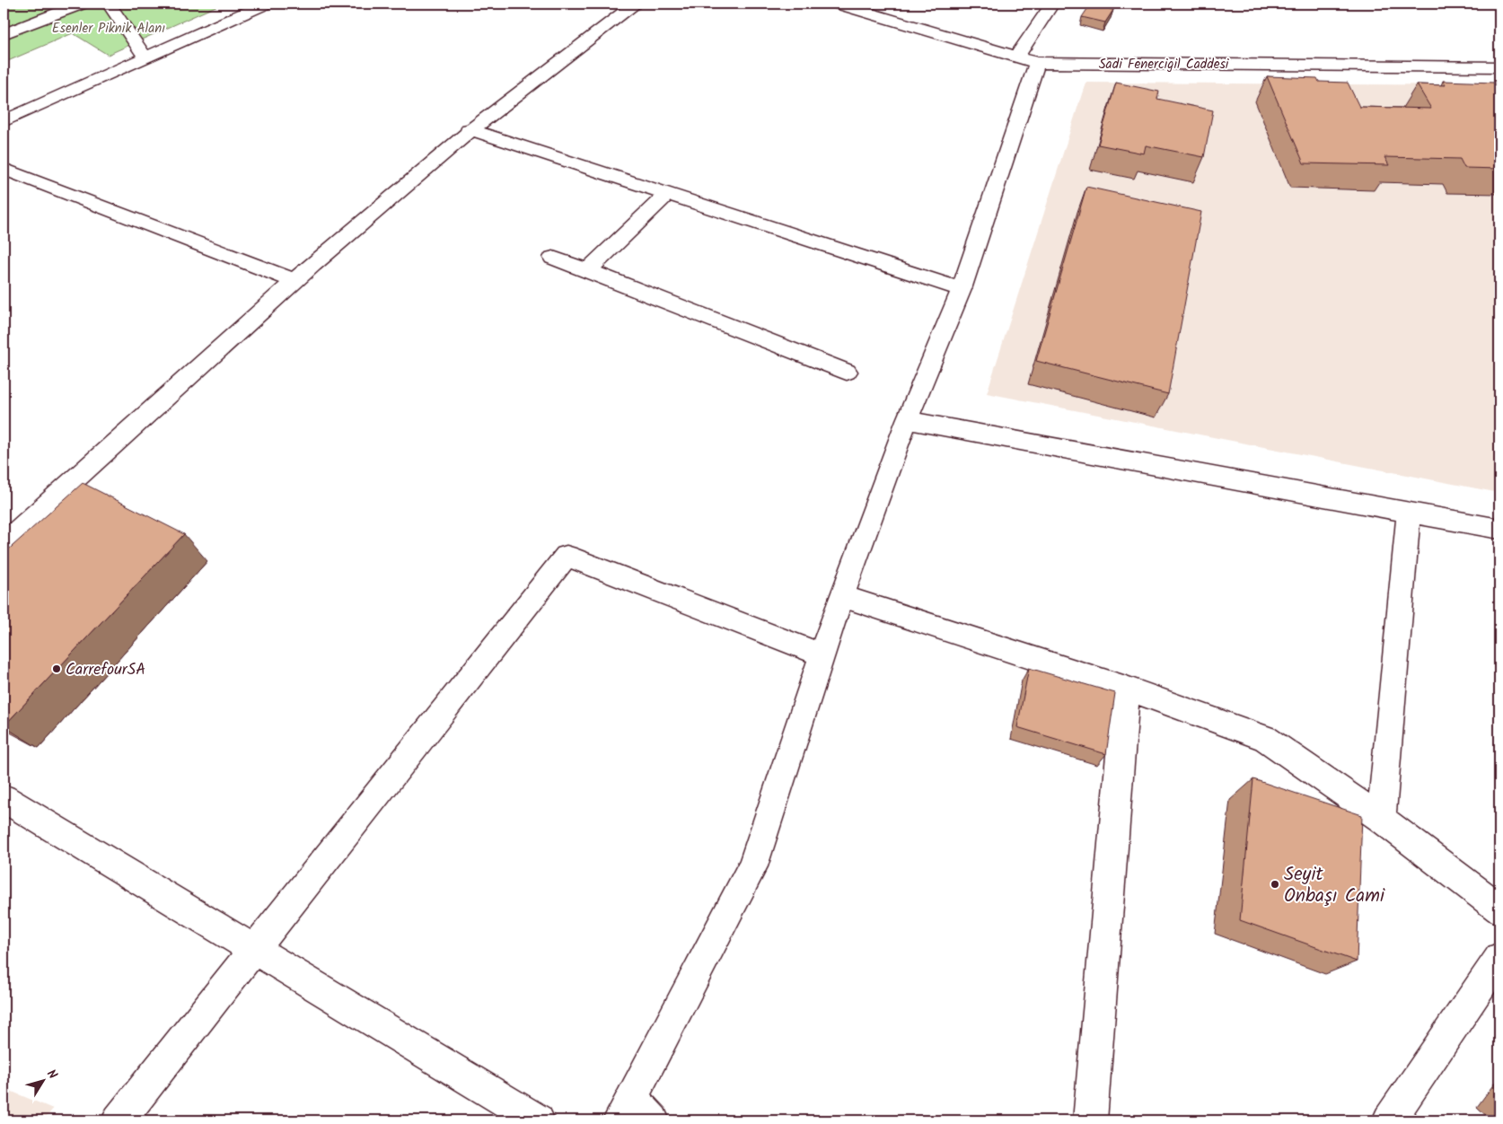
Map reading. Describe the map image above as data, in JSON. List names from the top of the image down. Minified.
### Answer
{"streets":{"street":["Sadi Fenercigil Caddesi"]},"parks":["Esenler Piknik Alanı"],"places":["CarrefourSA","Seyit Onbaşı Cami"],"north":"top right"}
